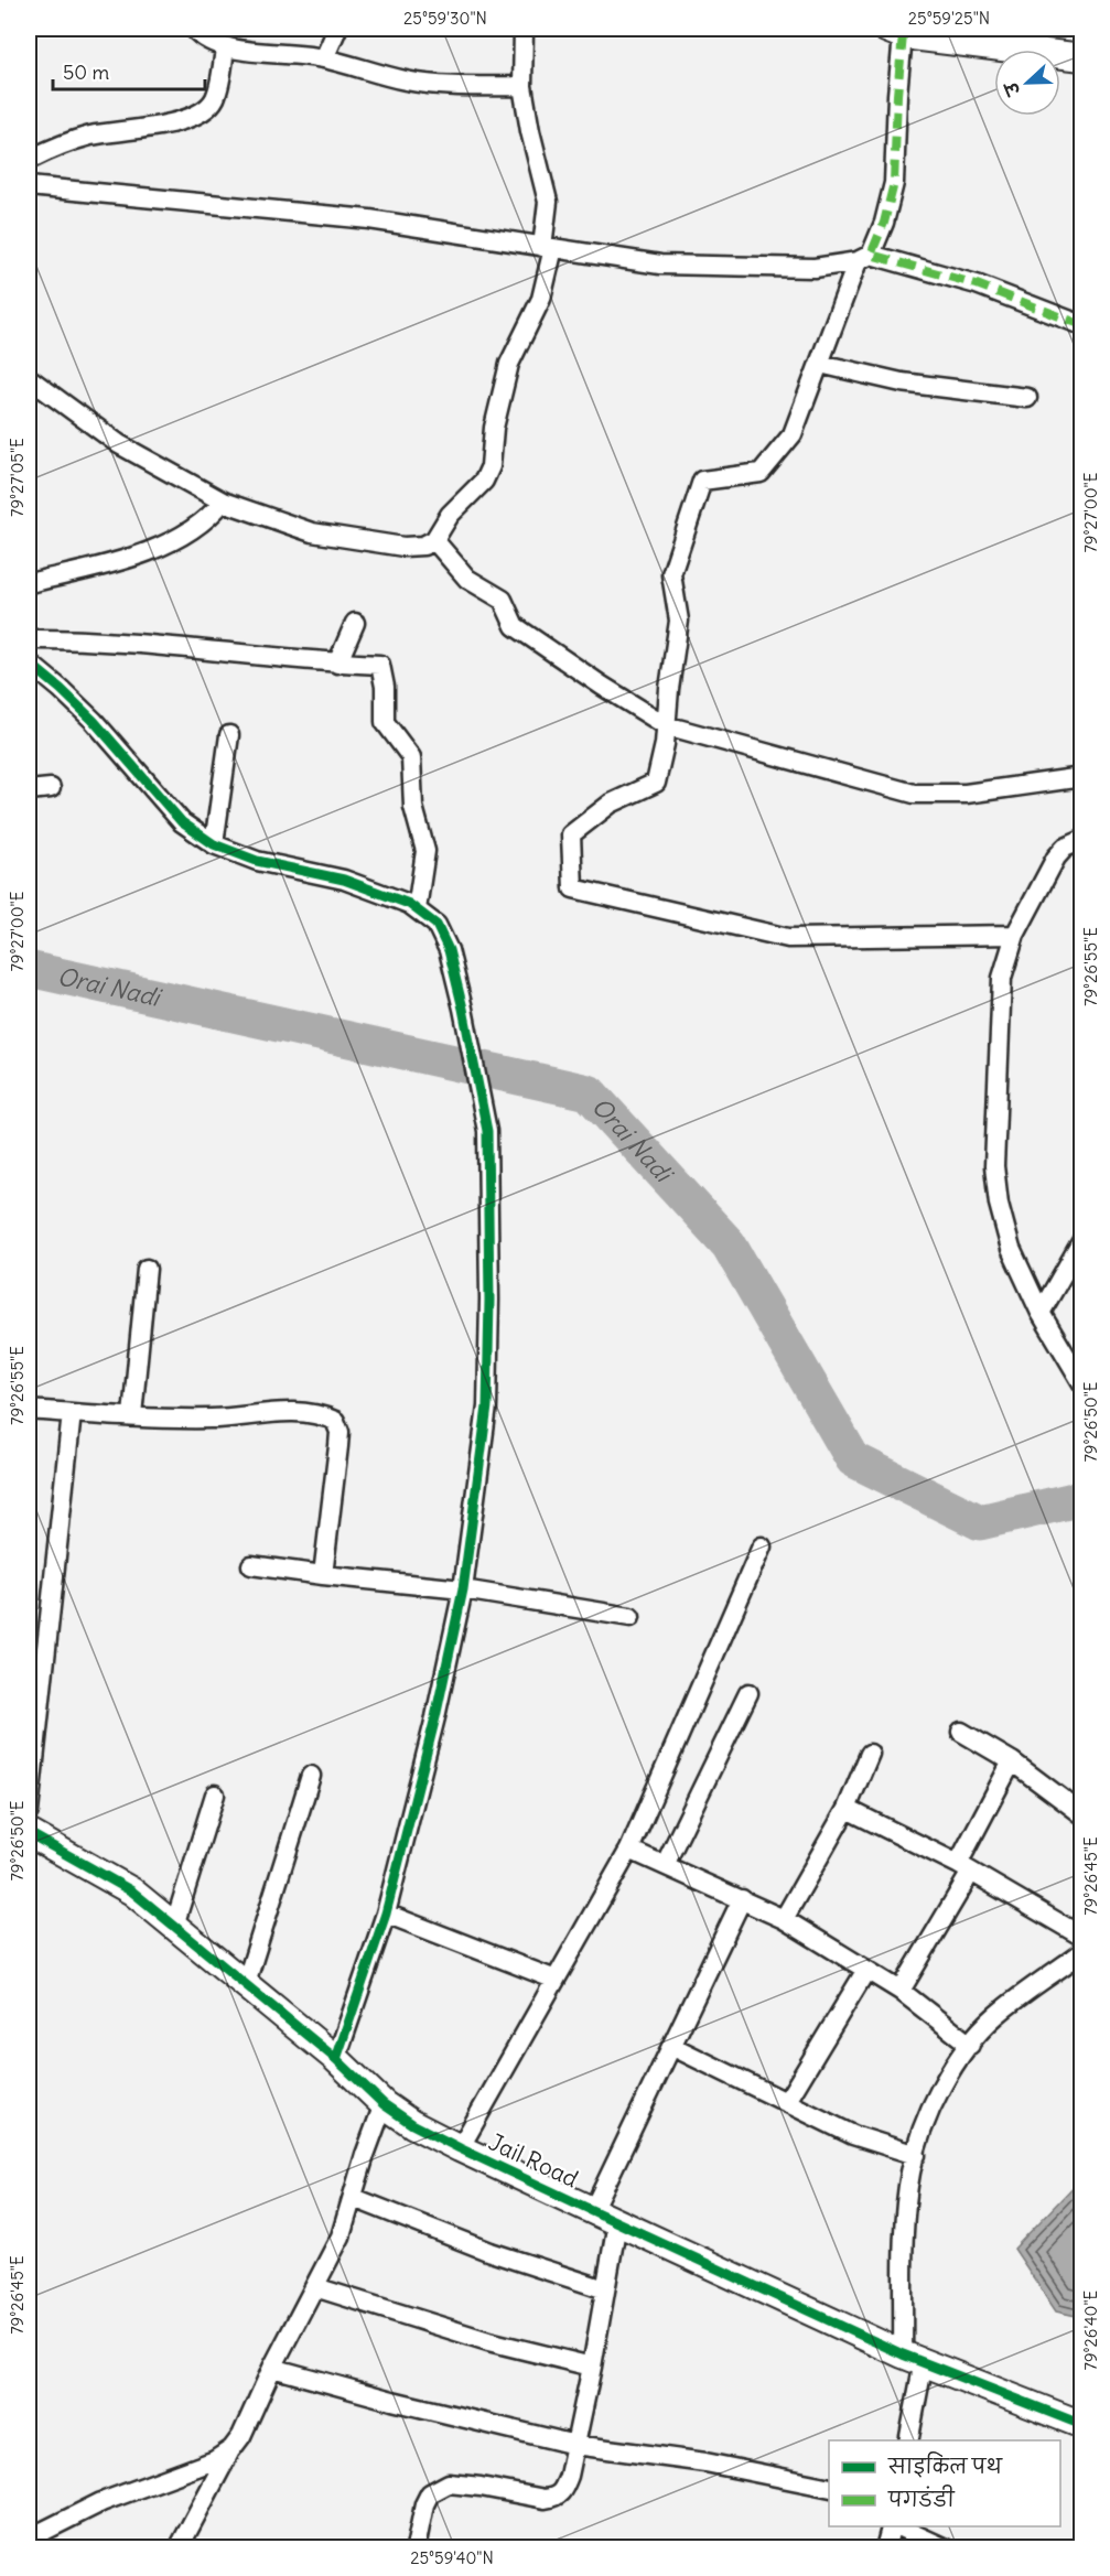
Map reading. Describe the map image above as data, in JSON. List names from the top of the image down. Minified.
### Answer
{"streets":{"street":["Jail Road"]},"water":["Orai Nadi"],"legend":["साइकिल पथ","पगडंडी"],"scale_bar":"50 m","north":"left","coordinates":["25°59'30\"N","25°59'25\"N","79°27'05\"E","79°27'00\"E","79°26'55\"E","79°26'50\"E","79°26'45\"E","79°26'40\"E","25°59'40\"N"]}
